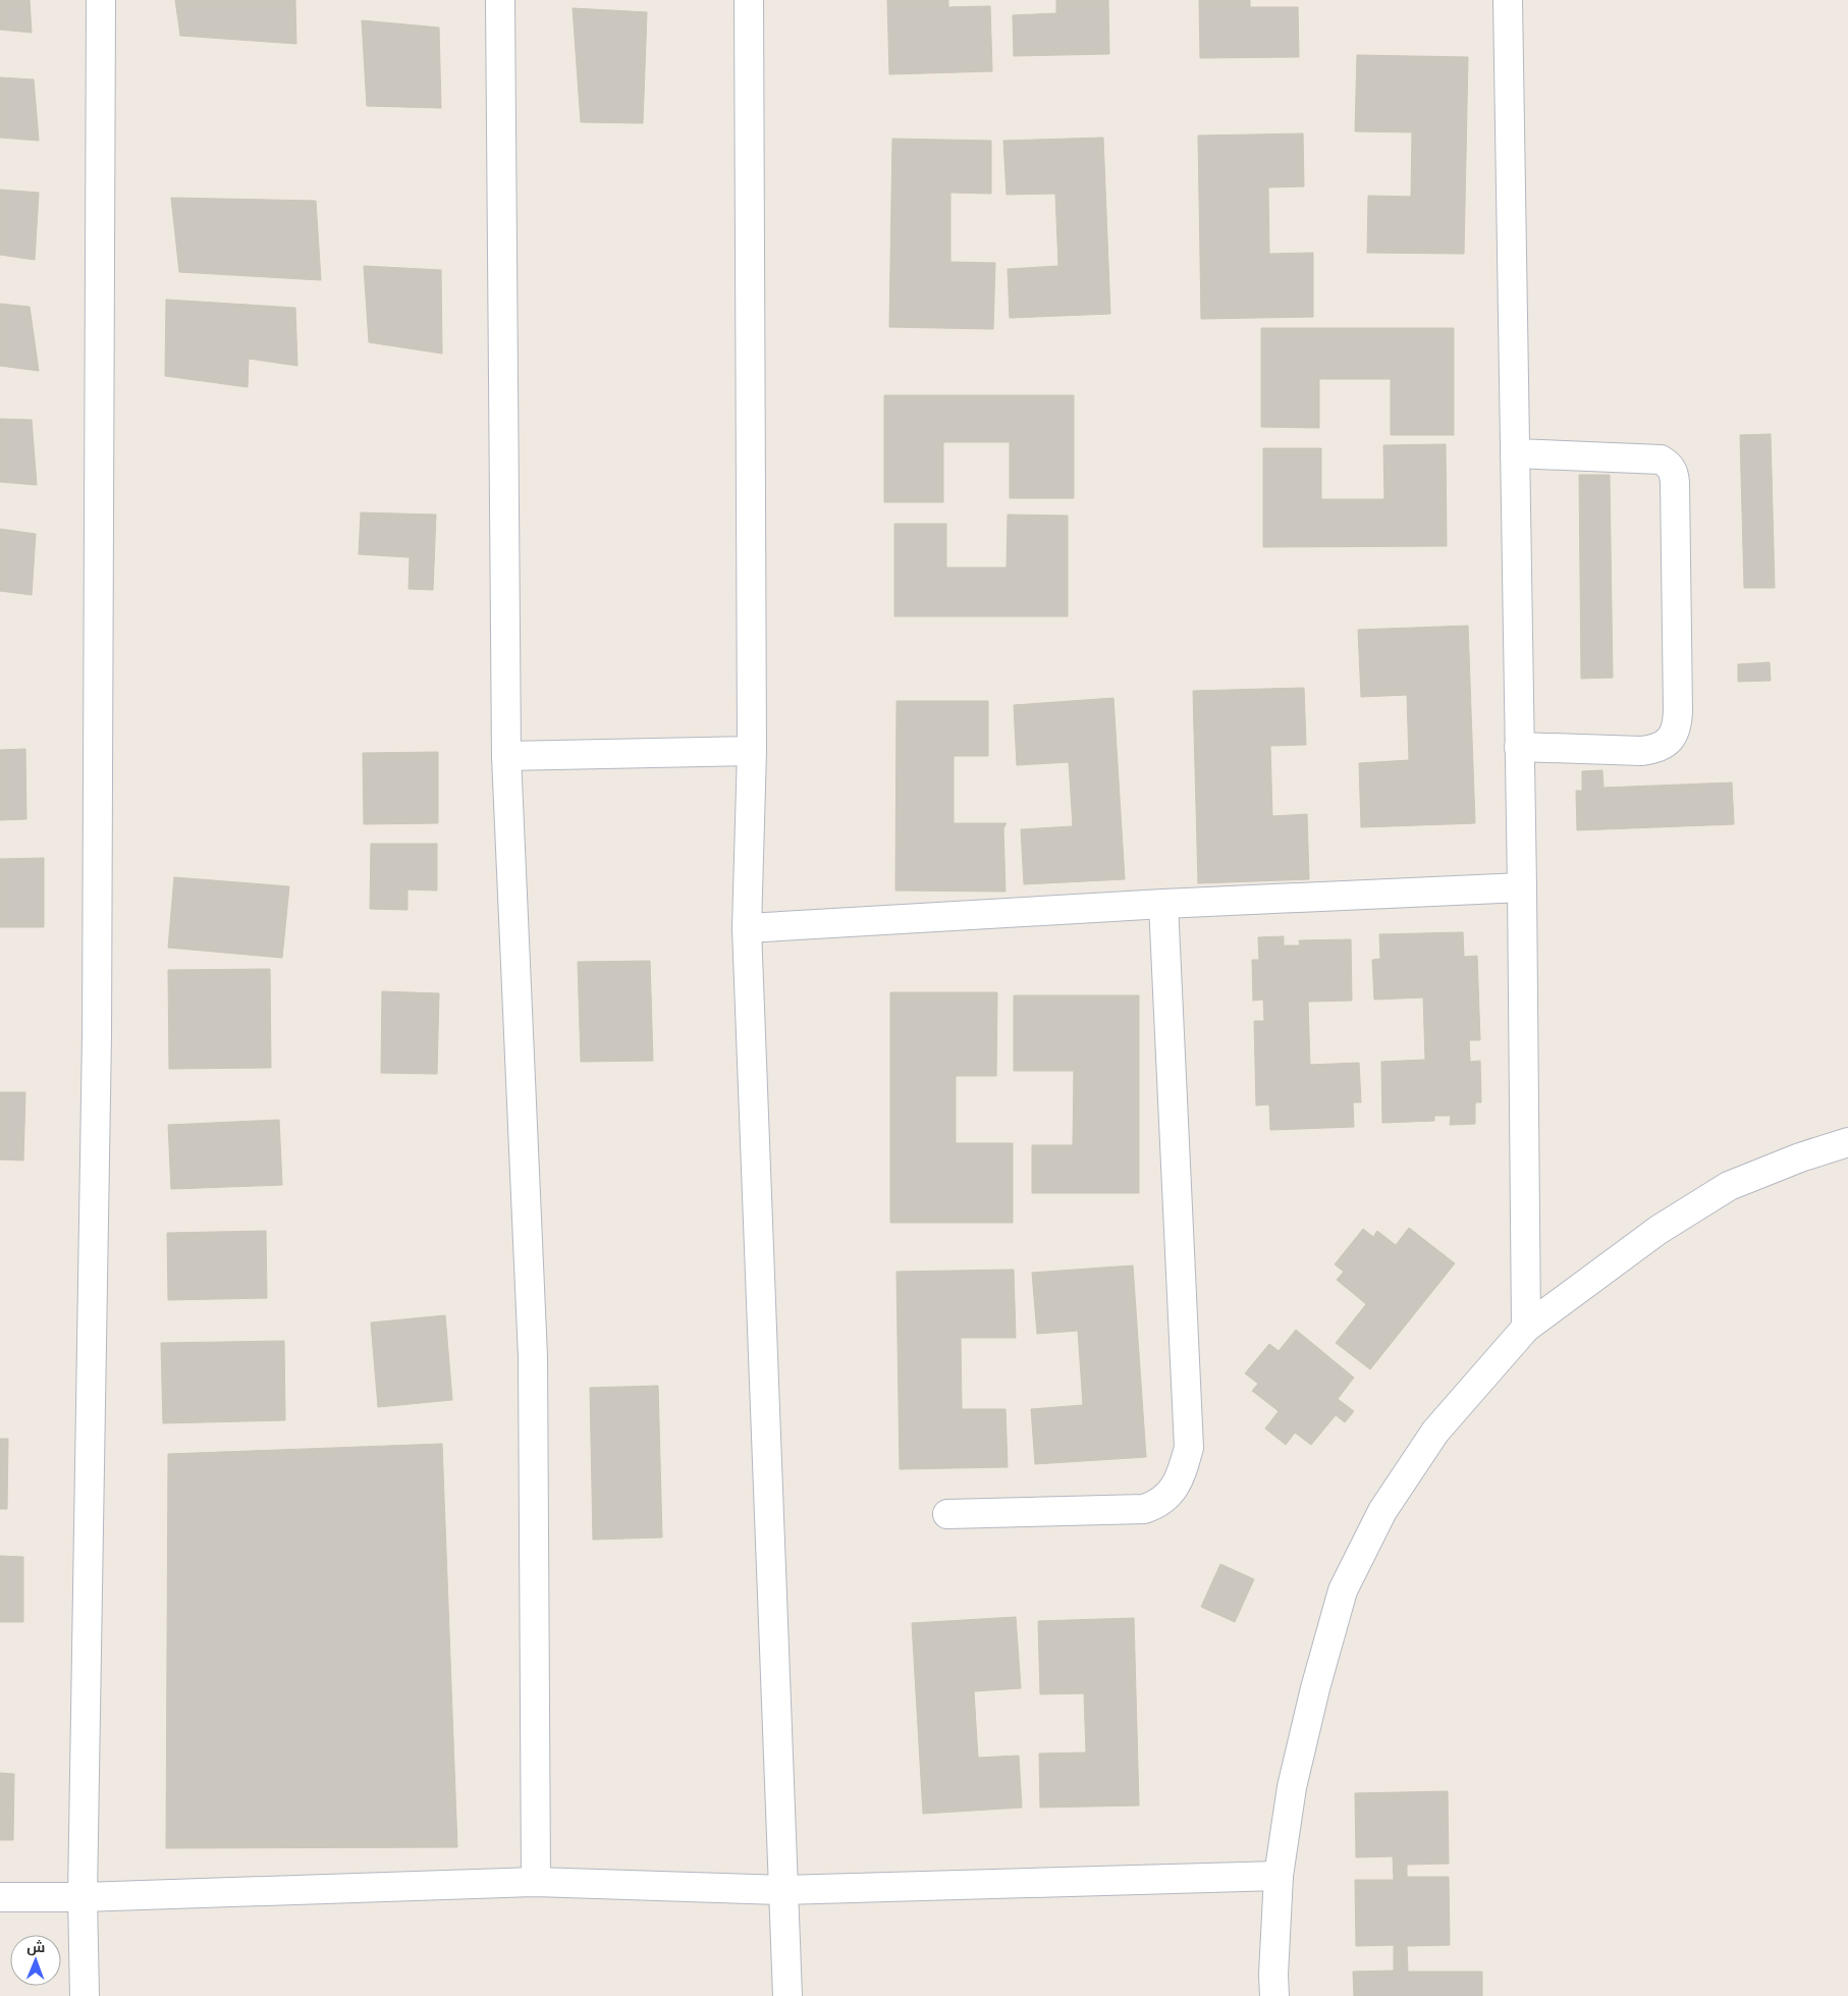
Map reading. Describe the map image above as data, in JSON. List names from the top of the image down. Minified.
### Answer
{"north":"top"}
